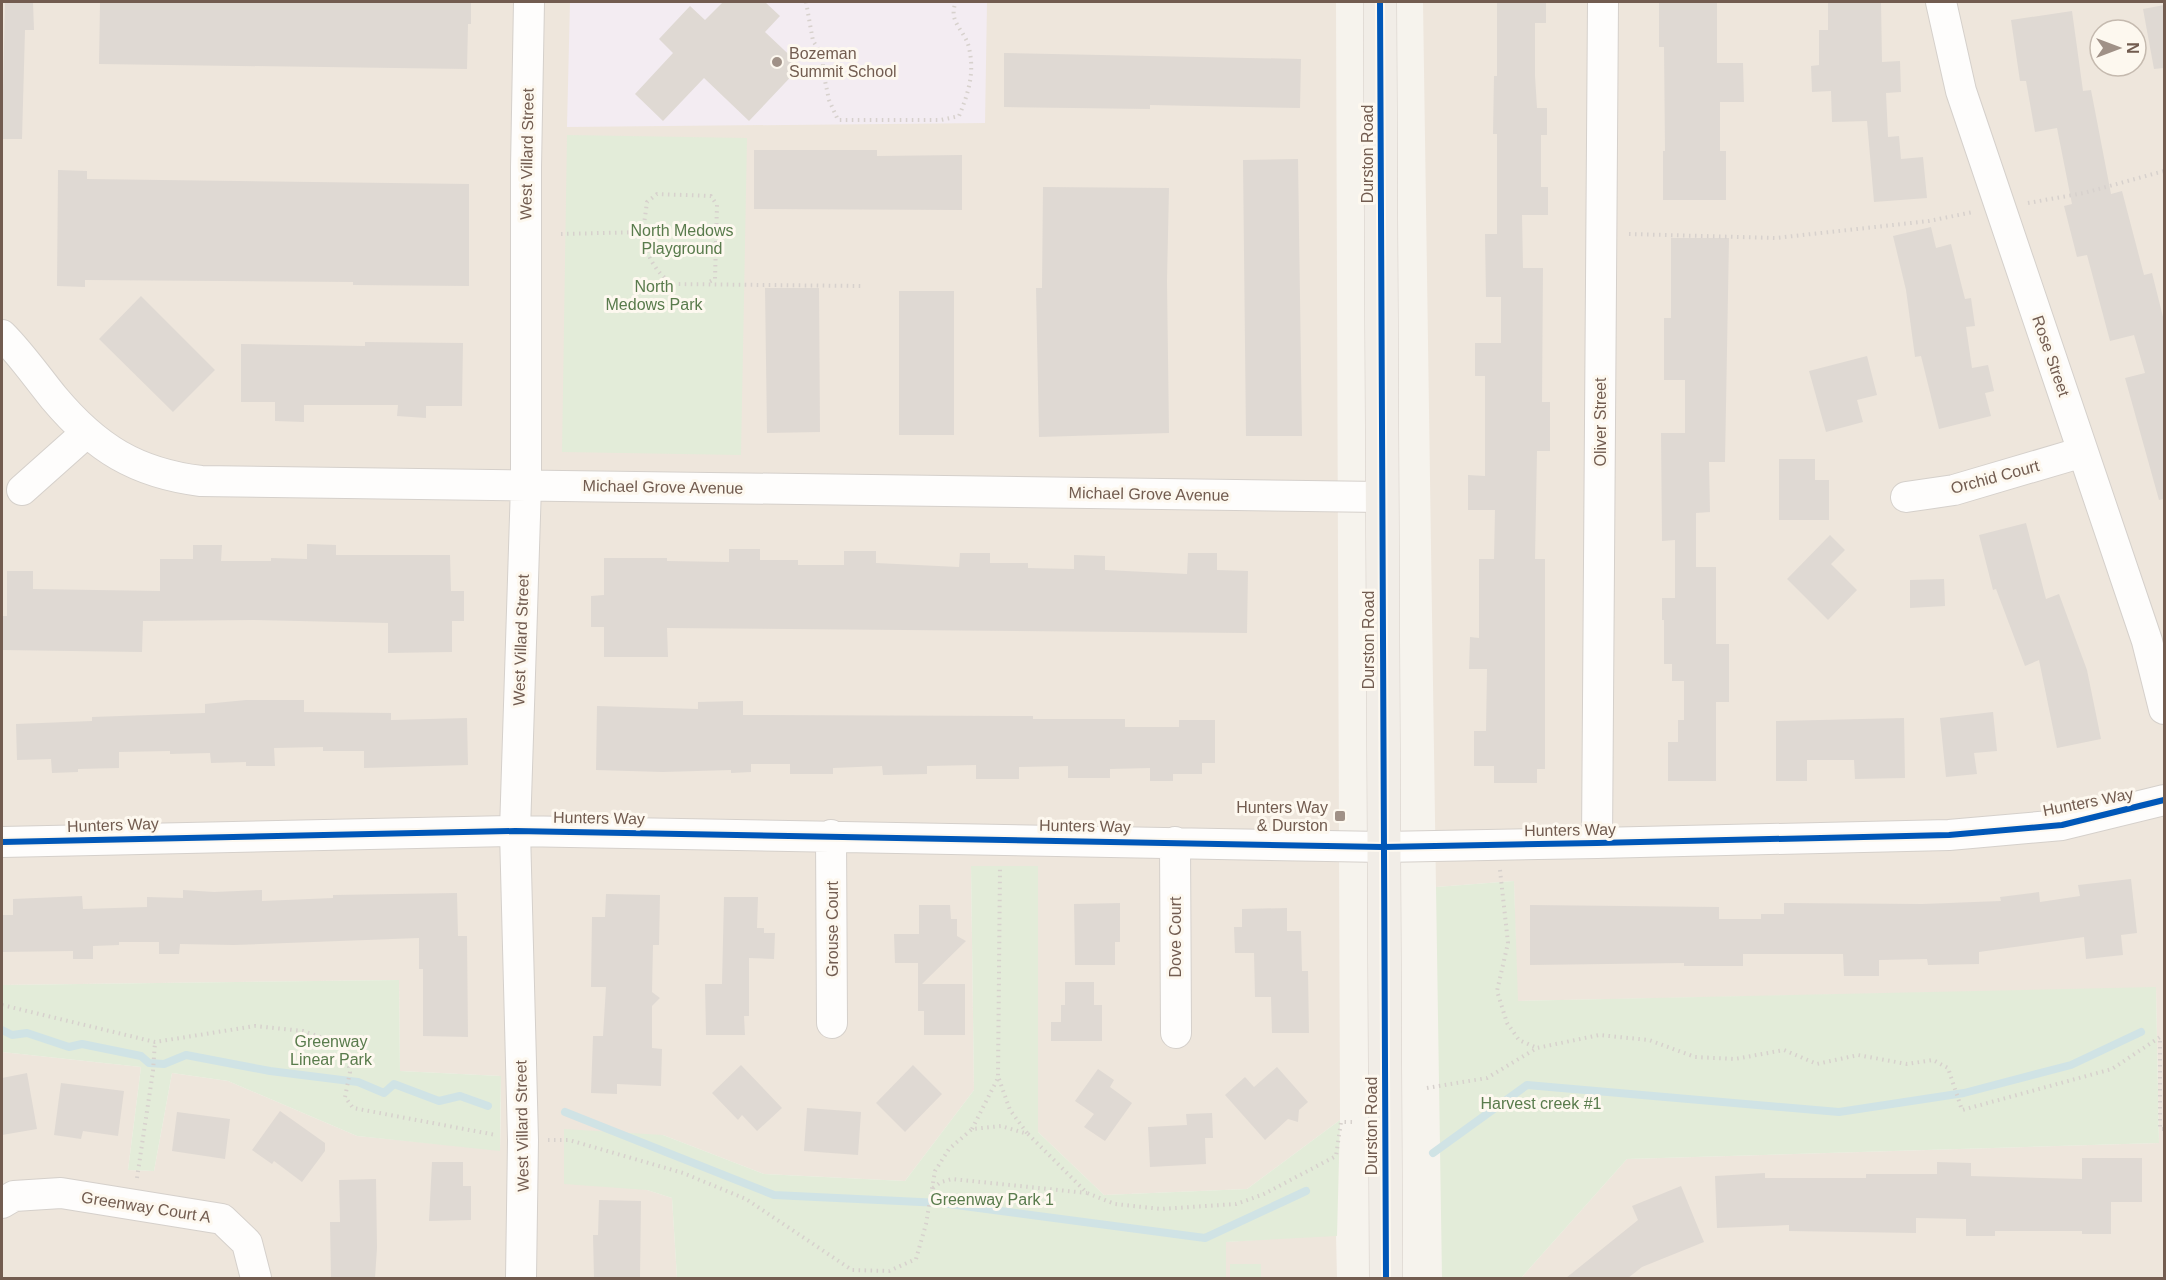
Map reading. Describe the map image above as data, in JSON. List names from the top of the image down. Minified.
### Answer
{"streets":{"main road":["Durston Road"],"street":["West Villard Street","Rose Street","Oliver Street","Orchid Court","Michael Grove Avenue","Hunters Way","Grouse Court","Dove Court","Greenway Court A"]},"crossings":[["West Villard Street","Michael Grove Avenue"],["West Villard Street","Hunters Way"],["Durston Road","Michael Grove Avenue"],["Durston Road","Hunters Way"],["Rose Street","Orchid Court"],["Oliver Street","Hunters Way"],["Hunters Way","Grouse Court"],["Hunters Way","Dove Court"]],"parks":["North Medows Playground","North Medows Park","Greenway Linear Park","Harvest creek #1","Greenway Park 1"],"places":{"other":["Bozeman Summit School"],"transit":["Hunters Way & Durston"]},"north":"right"}
